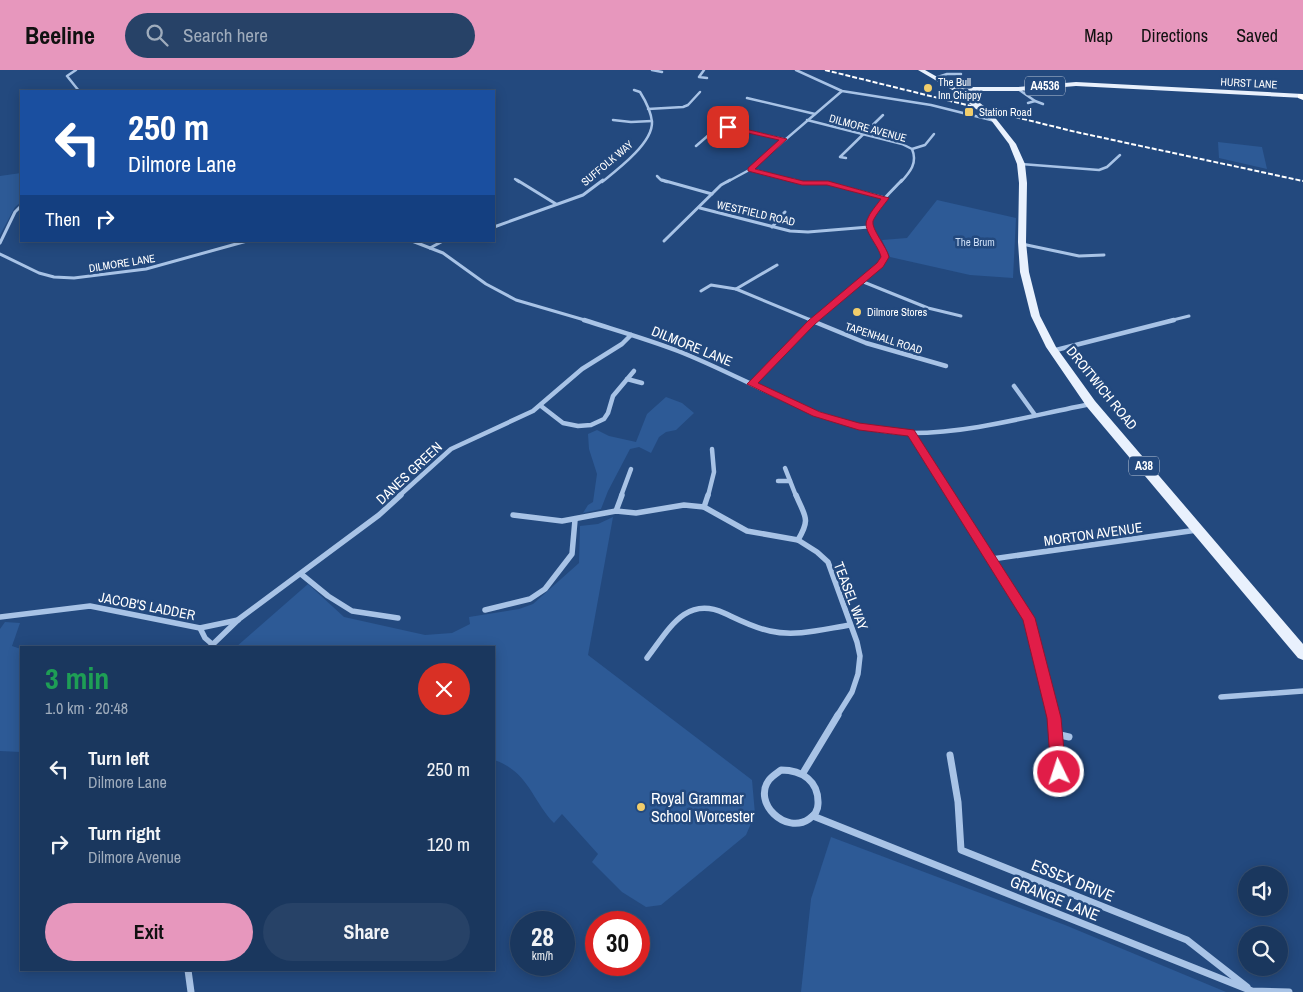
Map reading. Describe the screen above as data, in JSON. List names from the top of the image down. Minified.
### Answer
{"streets":{"main road":["HURST LANE","A4536","DROITWICH ROAD","A38"],"street":["DILMORE AVENUE","SUFFOLK WAY","WESTFIELD ROAD","DILMORE LANE","TAPENHALL ROAD","DANES GREEN","MORTON AVENUE","TEASEL WAY","JACOB'S LADDER","ESSEX DRIVE","GRANGE LANE"]},"crossings":[["HURST LANE","DROITWICH ROAD"],["DILMORE AVENUE","WESTFIELD ROAD"],["DILMORE LANE","DROITWICH ROAD"],["DILMORE LANE","DANES GREEN"],["DROITWICH ROAD","MORTON AVENUE"],["DANES GREEN","JACOB'S LADDER"],["TEASEL WAY","GRANGE LANE"],["ESSEX DRIVE","GRANGE LANE"]],"parks":["The Brum"],"places":{"other":["The Bull Inn Chippy","Dilmore Stores","Royal Grammar School Worcester"],"transit":["Station Road"]},"page":{"header":"Beeline","search":"Search here","nav":["Map","Directions","Saved"],"turn":["250 m","Dilmore Lane"],"then":"Then","heading":["3 min","1.0 km · 20:48"],"list":[{"name":"Turn left","note":"Dilmore Lane","value":"250 m"},{"name":"Turn right","note":"Dilmore Avenue","value":"120 m"}],"buttons":["Exit","Share"],"speed":"28 km/h","limit":"30"}}
